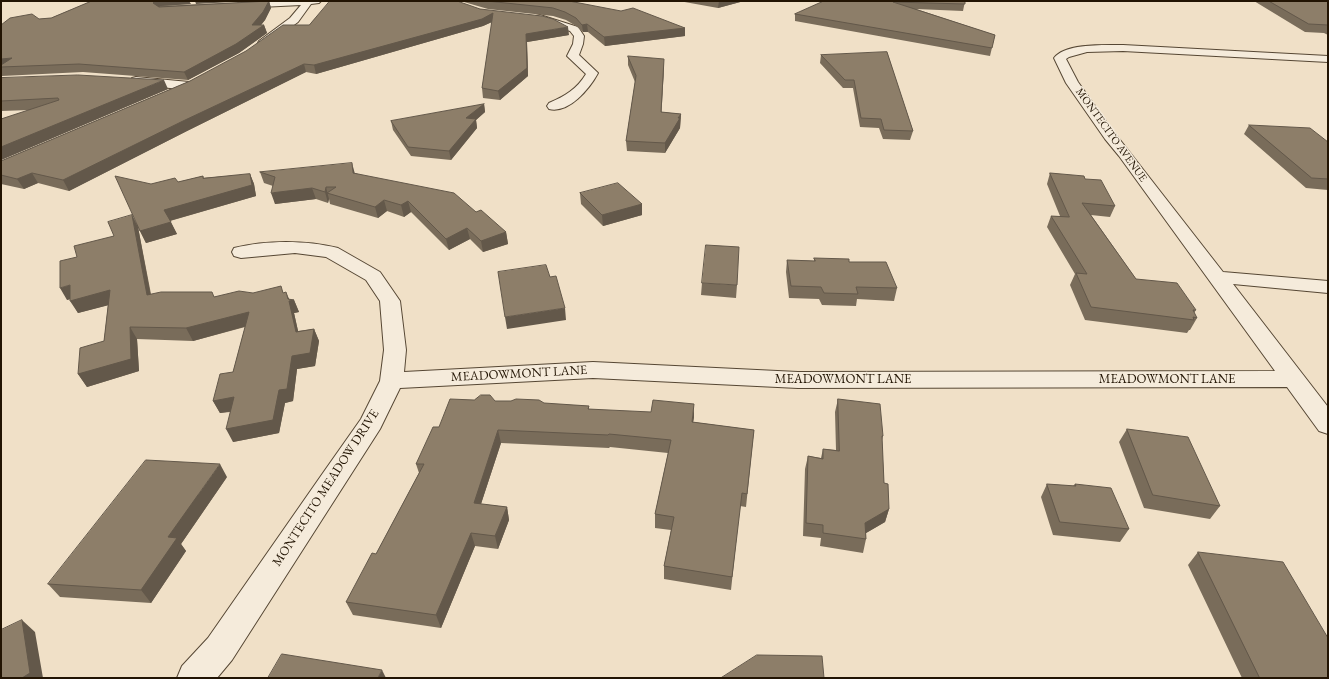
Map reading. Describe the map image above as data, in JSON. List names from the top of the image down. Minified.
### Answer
{"streets":{"street":["MONTECITO AVENUE","MEADOWMONT LANE","MONTECITO MEADOW DRIVE"]},"crossings":[["MONTECITO AVENUE","MEADOWMONT LANE"],["MEADOWMONT LANE","MONTECITO MEADOW DRIVE"]]}
